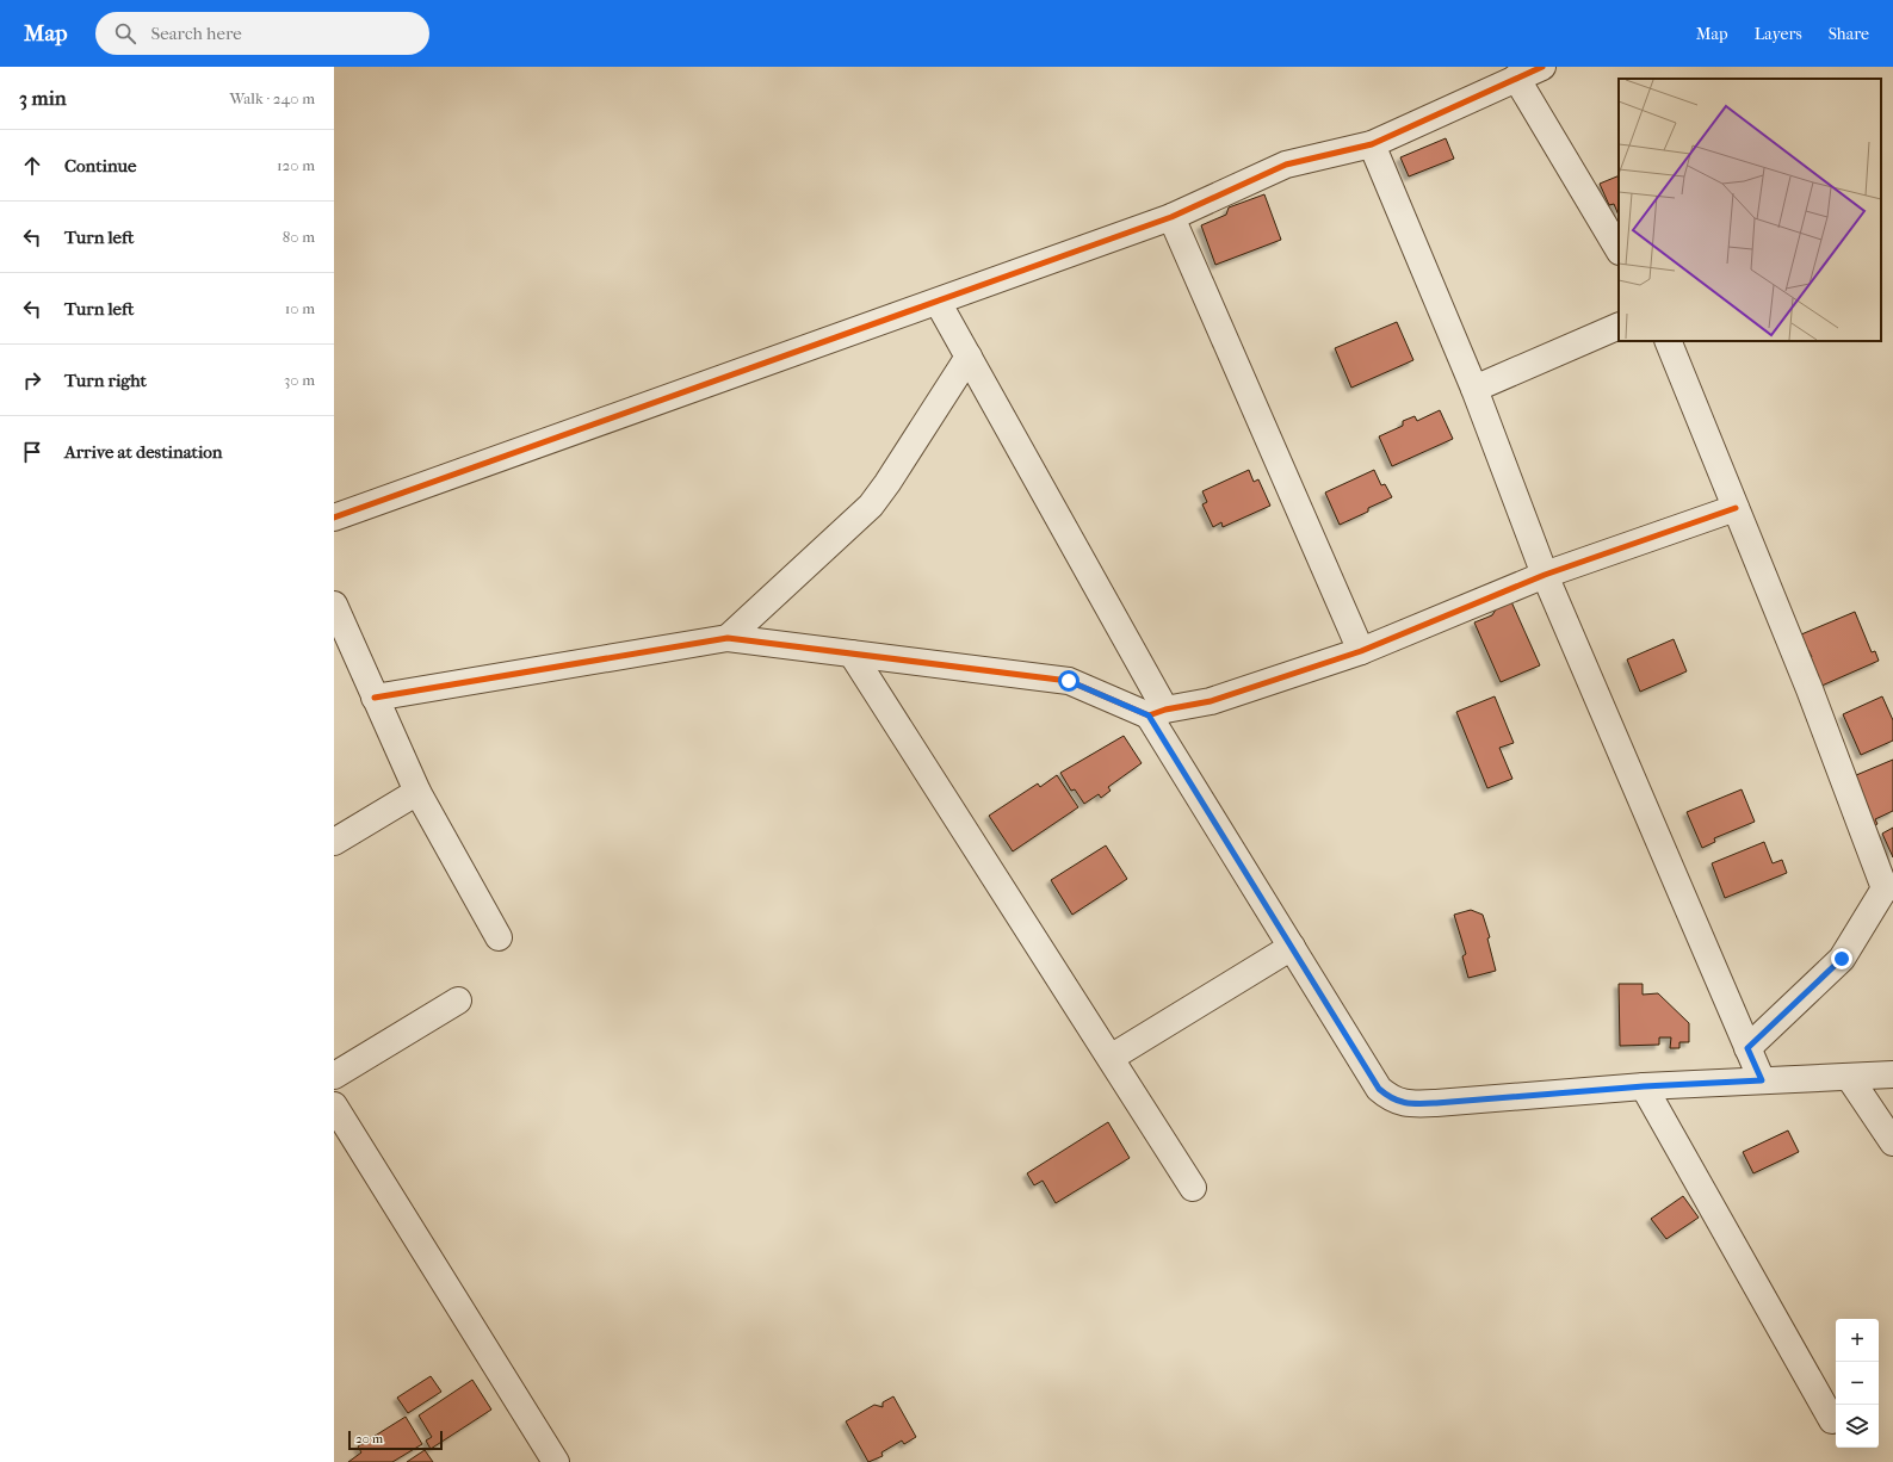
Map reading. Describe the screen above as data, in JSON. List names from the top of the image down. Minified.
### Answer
{"scale_bar":"20 m","page":{"header":"Map","search":"Search here","nav":["Map","Layers","Share"],"heading":["3 min","Walk · 240 m"],"list":[["Continue","120 m"],["Turn left","80 m"],["Turn left","10 m"],["Turn right","30 m"],"Arrive at destination"],"map_buttons":["+","−"],"scale":"20 m"}}
